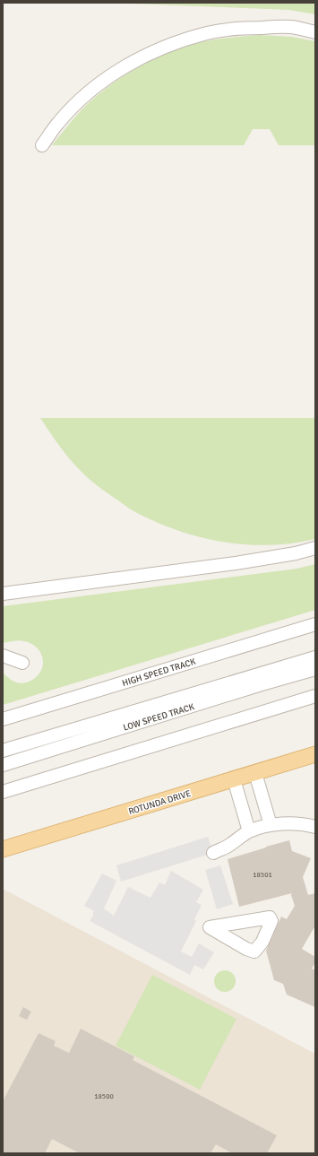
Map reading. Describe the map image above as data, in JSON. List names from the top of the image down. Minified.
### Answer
{"streets":{"main road":["ROTUNDA DRIVE"],"lane":["HIGH SPEED TRACK","LOW SPEED TRACK"]},"house_numbers":["18501","18500"]}
